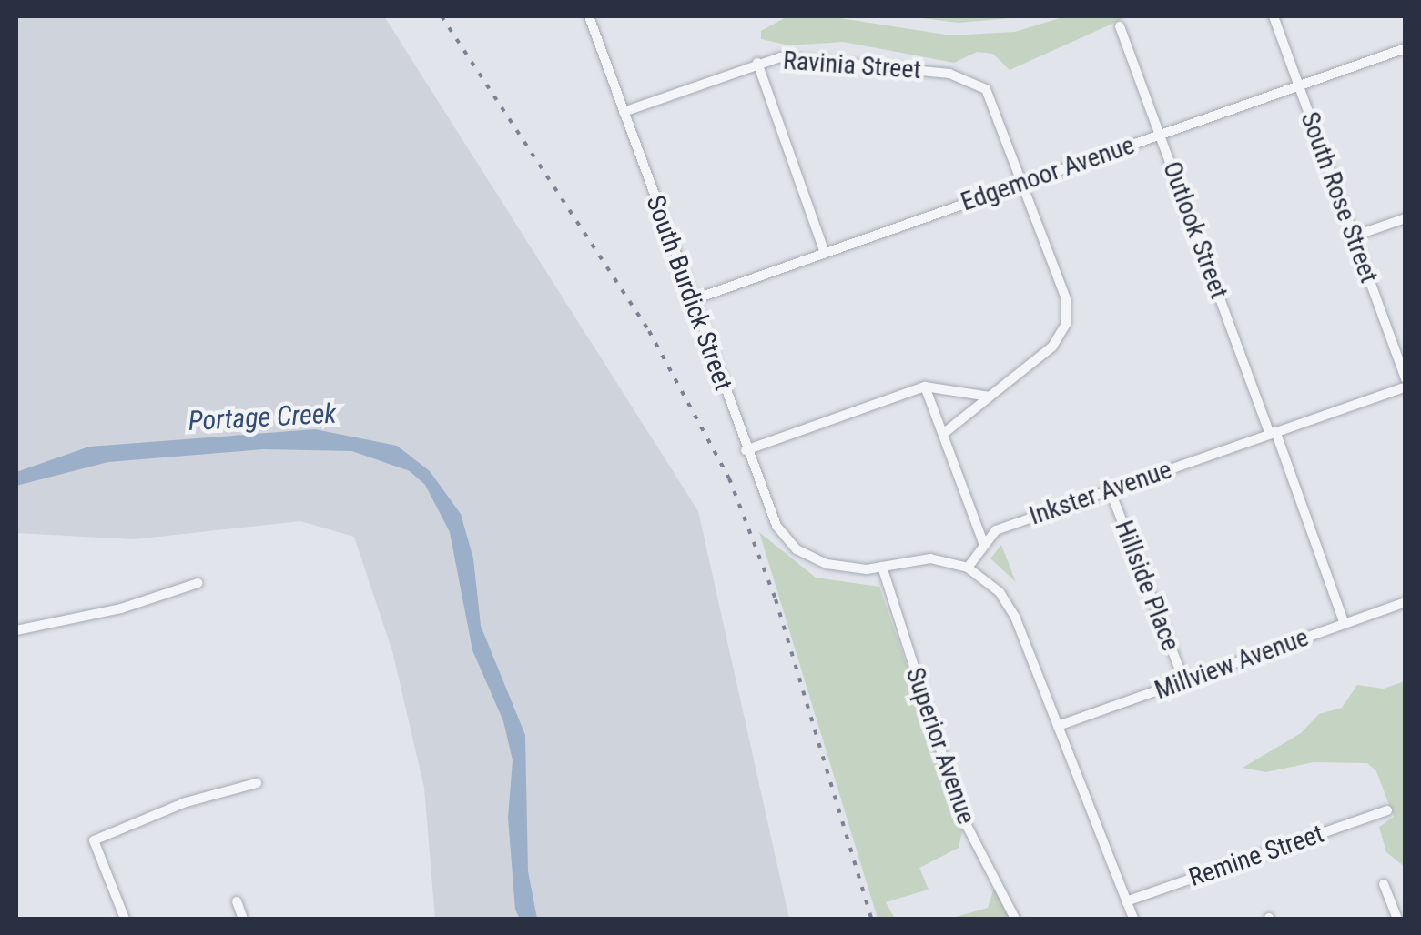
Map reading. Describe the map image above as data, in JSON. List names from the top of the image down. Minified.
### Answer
{"streets":{"street":["Ravinia Street","Edgemoor Avenue","South Rose Street","Outlook Street","South Burdick Street","Inkster Avenue","Hillside Place","Millview Avenue","Superior Avenue","Remine Street"]},"crossings":[["Ravinia Street","Edgemoor Avenue"],["Ravinia Street","South Burdick Street"],["Edgemoor Avenue","South Rose Street"],["Edgemoor Avenue","Outlook Street"],["Edgemoor Avenue","South Burdick Street"],["Outlook Street","Inkster Avenue"],["Outlook Street","Millview Avenue"],["South Burdick Street","Superior Avenue"],["Inkster Avenue","Hillside Place"],["Hillside Place","Millview Avenue"]],"water":["Portage Creek"]}
